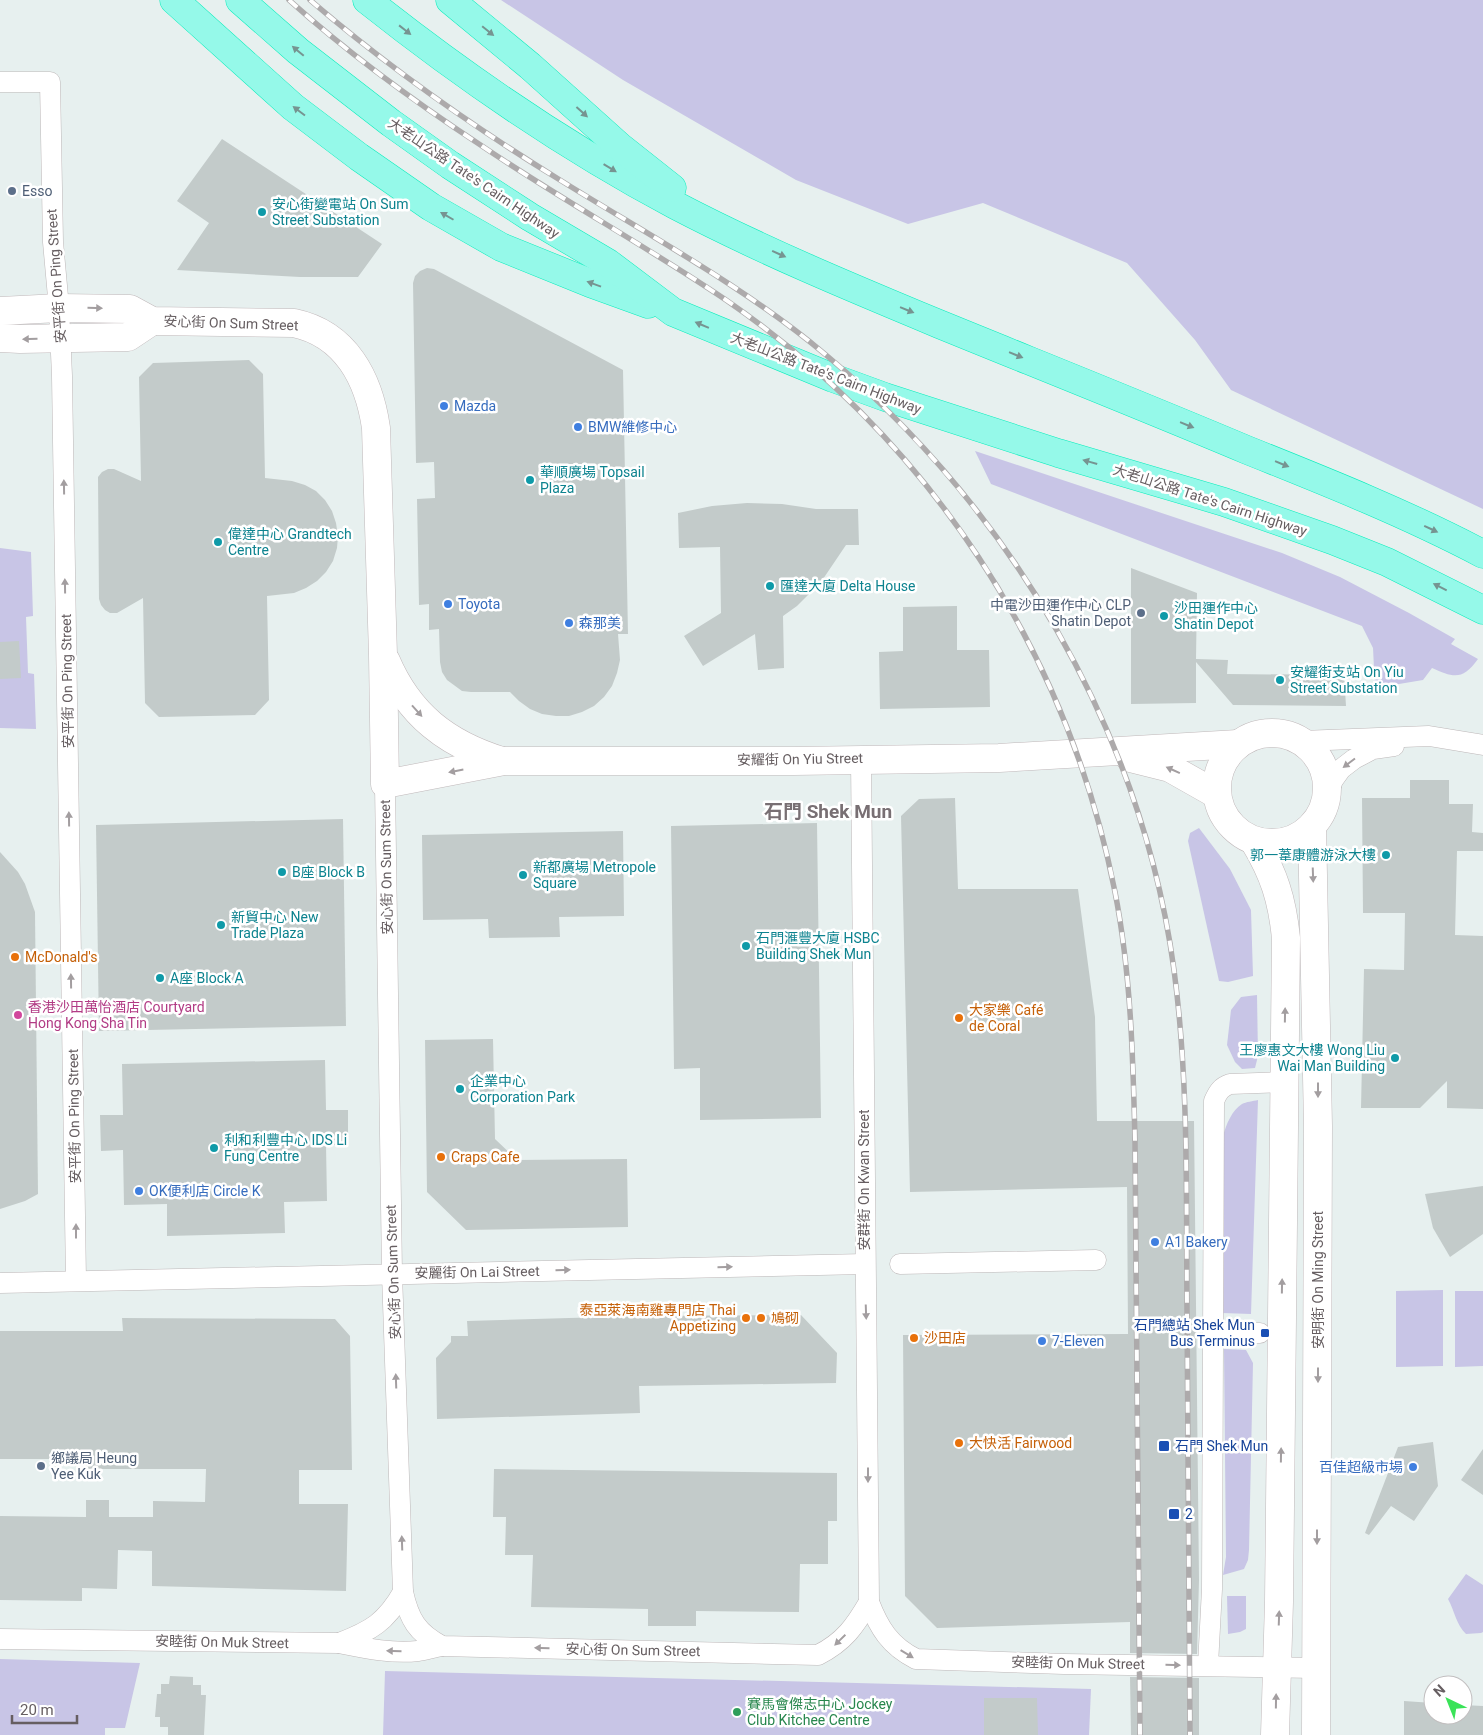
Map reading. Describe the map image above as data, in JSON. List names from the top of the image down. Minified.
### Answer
{"streets":{"highway":["大老山公路 Tate's Cairn Highway"],"street":["安平街 On Ping Street","安心街 On Sum Street","安耀街 On Yiu Street","安群街 On Kwan Street","安麗街 On Lai Street","安明街 On Ming Street","安睦街 On Muk Street"]},"crossings":[["安平街 On Ping Street","安心街 On Sum Street"],["安平街 On Ping Street","安麗街 On Lai Street"],["安心街 On Sum Street","安耀街 On Yiu Street"],["安心街 On Sum Street","安群街 On Kwan Street"],["安心街 On Sum Street","安麗街 On Lai Street"],["安心街 On Sum Street","安睦街 On Muk Street"],["安耀街 On Yiu Street","安群街 On Kwan Street"],["安耀街 On Yiu Street","安明街 On Ming Street"],["安群街 On Kwan Street","安麗街 On Lai Street"],["安群街 On Kwan Street","安睦街 On Muk Street"],["安明街 On Ming Street","安睦街 On Muk Street"]],"one_way":["安平街 On Ping Street","安群街 On Kwan Street","安麗街 On Lai Street"],"districts":["石門 Shek Mun"],"places":{"other":["Esso","安心街變電站 On Sum Street Substation","Mazda","BMW維修中心","華順廣場 Topsail Plaza","偉達中心 Grandtech Centre","匯達大廈 Delta House","Toyota","中電沙田運作中心 CLP Shatin Depot","沙田運作中心 Shatin Depot","森那美","安耀街支站 On Yiu Street Substation","郭一葦康體游泳大樓","B座 Block B","新都廣場 Metropole Square","新貿中心 New Trade Plaza","石門滙豐大廈 HSBC Building Shek Mun","McDonald's","A座 Block A","香港沙田萬怡酒店 Courtyard Hong Kong Sha Tin","大家樂 Café de Coral","王廖惠文大樓 Wong Liu Wai Man Building","企業中心 Corporation Park","利和利豐中心 IDS Li Fung Centre","Craps Cafe","OK便利店 Circle K","A1 Bakery","泰亞萊海南雞專門店 Thai Appetizing","鳩砌","沙田店","7-Eleven","大快活 Fairwood","鄉議局 Heung Yee Kuk","百佳超級市場","賽馬會傑志中心 Jockey Club Kitchee Centre"],"transit":["石門總站 Shek Mun Bus Terminus","石門 Shek Mun","2"]},"scale_bar":"20 m","north":"top left"}
